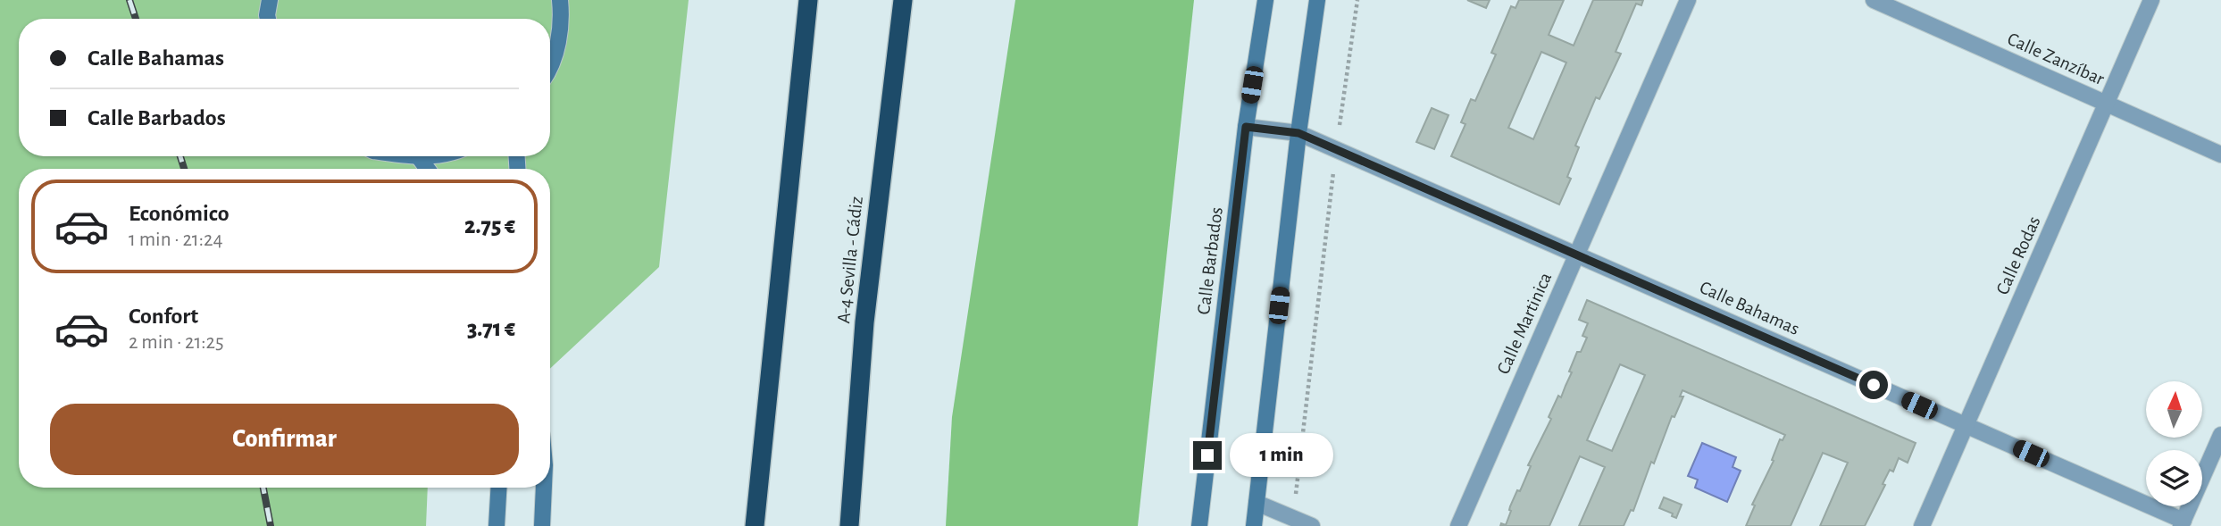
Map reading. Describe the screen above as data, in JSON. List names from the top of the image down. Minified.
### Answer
{"streets":{"highway":["A-4 Sevilla - Cádiz"],"street":["Calle Zanzíbar","Calle Rodas","Calle Barbados","Calle Bahamas","Calle Martinica"]},"crossings":[["Calle Zanzíbar","Calle Rodas"],["Calle Rodas","Calle Bahamas"],["Calle Barbados","Calle Bahamas"],["Calle Bahamas","Calle Martinica"]],"north":"top","page":{"banner":["Calle Bahamas","Calle Barbados"],"list":[{"name":"Económico","note":"1 min · 21:24","value":"2.75 €"},{"name":"Confort","note":"2 min · 21:25","value":"3.71 €"}],"buttons":"Confirmar","bubble":"1 min"}}
